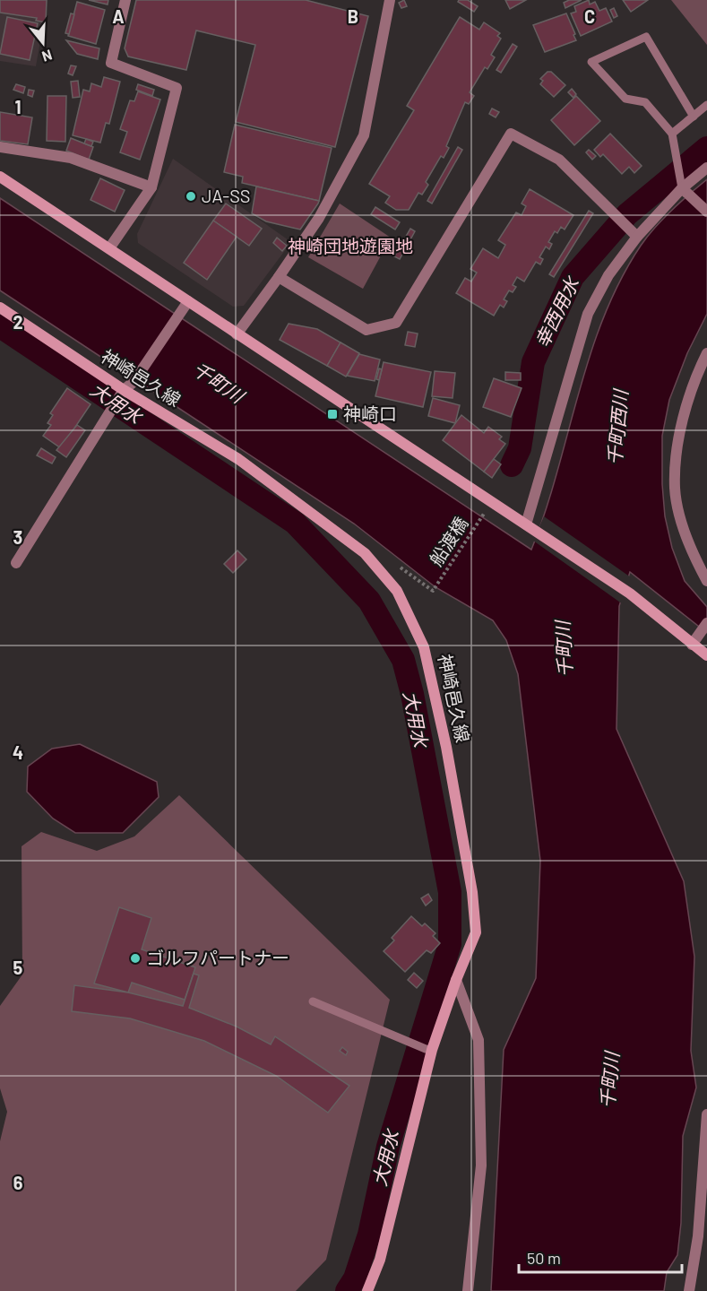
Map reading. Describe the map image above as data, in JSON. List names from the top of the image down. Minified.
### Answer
{"streets":{"main road":["神崎邑久線"],"path":["船渡橋"]},"water":["幸西用水","千町川","大用水","千町西川"],"parks":["神崎団地遊園地"],"places":{"other":["JA-SS","ゴルフパートナー"],"transit":["神崎口"]},"scale_bar":"50 m","north":"bottom","grid":{"columns":["A","B","C"],"rows":["1","2","3","4","5","6"]}}
